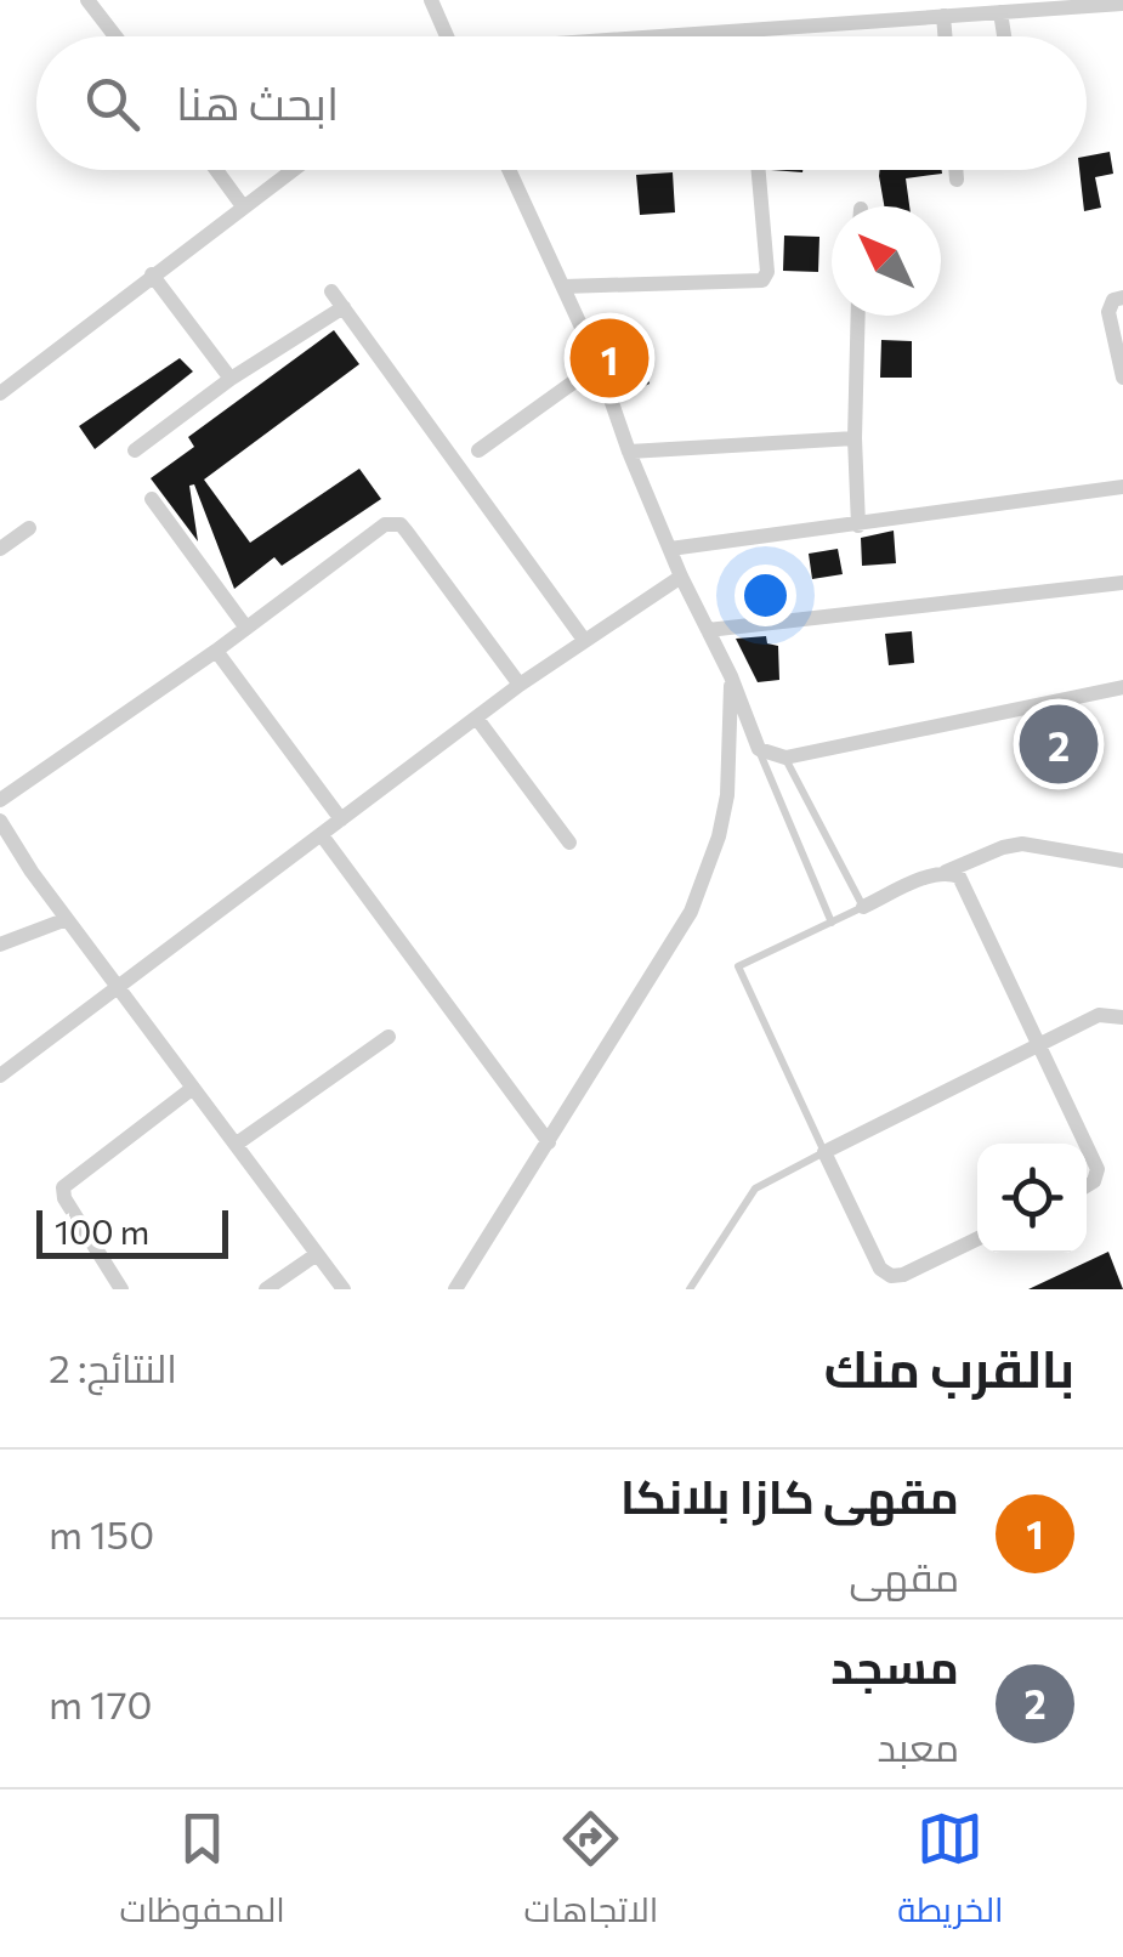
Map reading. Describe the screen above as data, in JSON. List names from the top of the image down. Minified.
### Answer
{"scale_bar":"100 m","north":"top left","page":{"search":"ابحث هنا","pins":["1","2"],"scale":"100 m","heading":["بالقرب منك","النتائج: 2"],"list":[{"mark":"1","name":"مقهى كازا بلانكا","note":"مقهى","value":"150 m"},{"mark":"2","name":"مسجد","note":"معبد","value":"170 m"}],"nav":["الخريطة","الاتجاهات","المحفوظات"]}}
